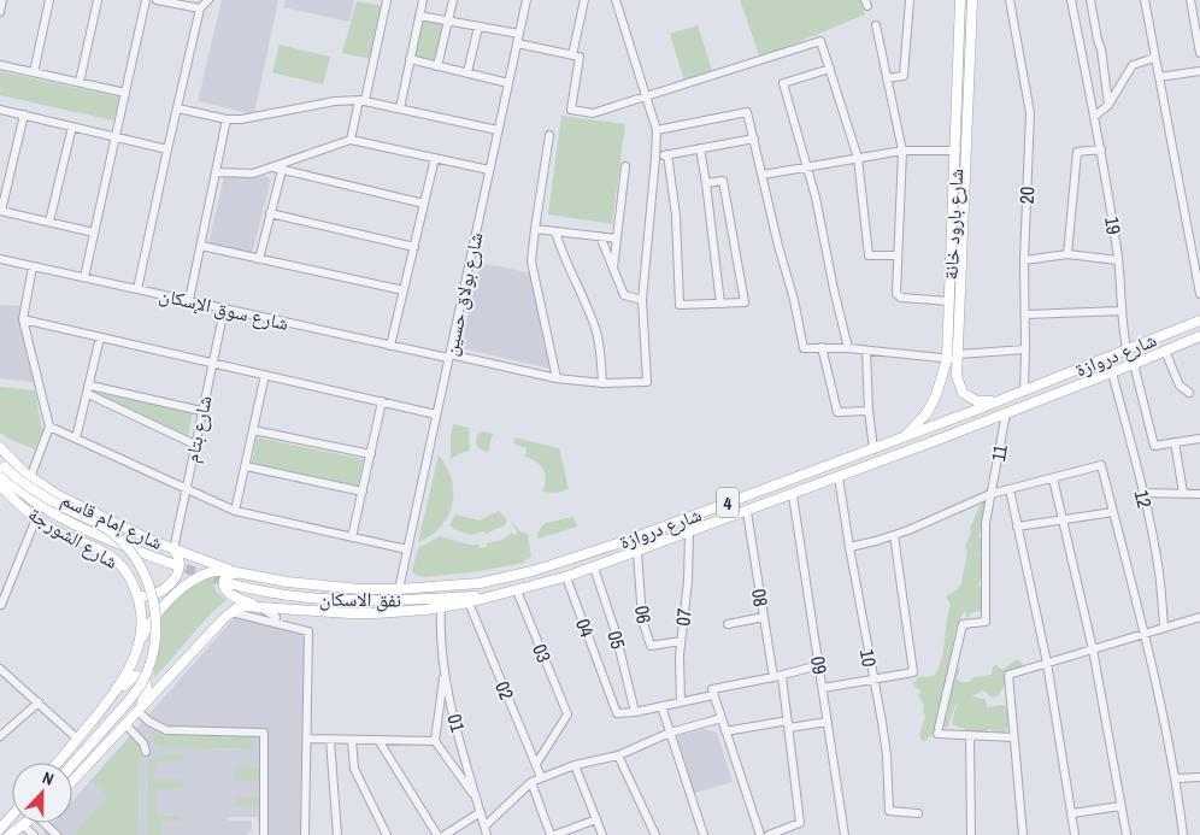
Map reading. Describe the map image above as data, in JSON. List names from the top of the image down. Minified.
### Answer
{"streets":{"main road":["شارع بارود خانة","شارع دروازة","4","شارع إمام قاسم","شارع الشورجة","نفق الاسكان"],"street":["20","19","شارع بولاق حسين","شارع سوق الإسكان","شارع بتام","11","12","08","06","07","04","05","03","10","09","02","01"]},"crossings":[["20","شارع دروازة"],["شارع بارود خانة","شارع دروازة"],["19","شارع دروازة"],["شارع بولاق حسين","شارع سوق الإسكان"],["شارع بولاق حسين","شارع دروازة"],["شارع سوق الإسكان","شارع بتام"],["شارع دروازة","11"],["شارع دروازة","12"],["شارع دروازة","شارع إمام قاسم"],["شارع دروازة","08"],["شارع دروازة","نفق الاسكان"],["شارع دروازة","06"],["شارع دروازة","07"],["شارع دروازة","04"],["شارع دروازة","05"],["شارع دروازة","03"],["شارع دروازة","10"],["شارع دروازة","09"],["شارع بتام","شارع إمام قاسم"],["06","07"],["04","05"],["03","02"]],"north":"top"}
